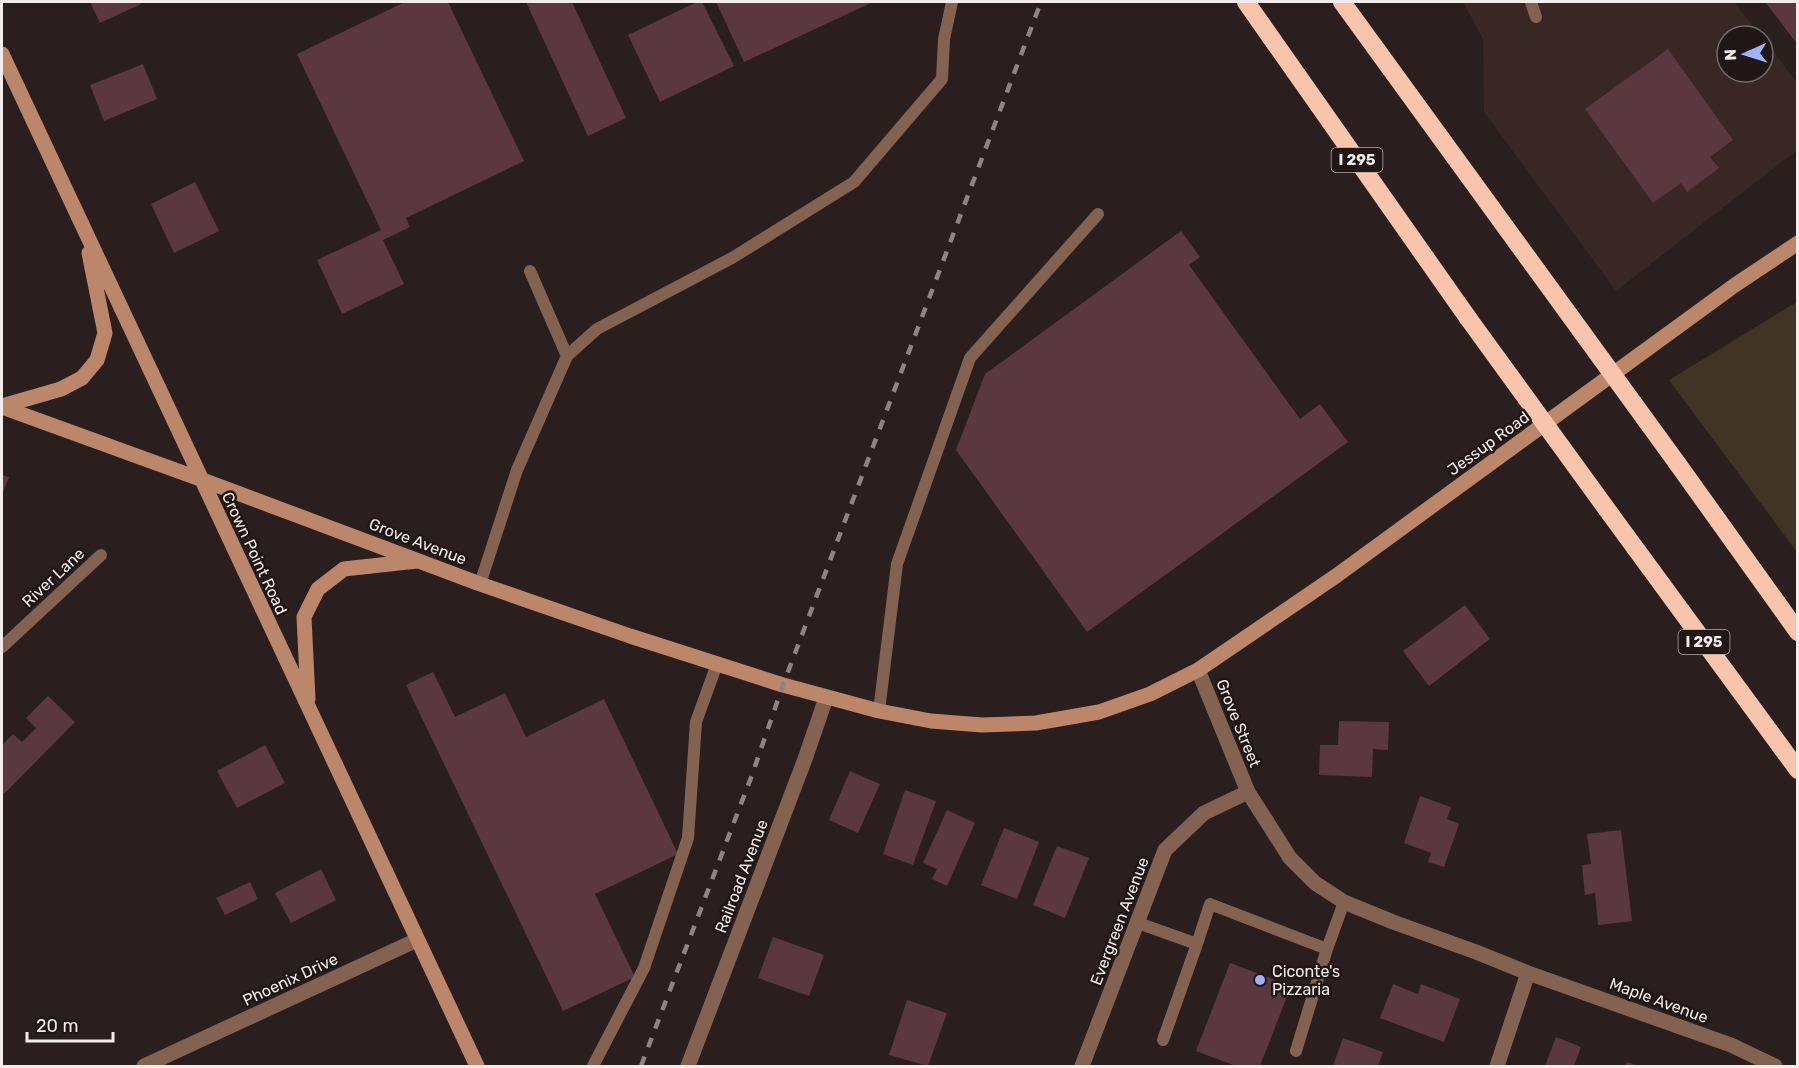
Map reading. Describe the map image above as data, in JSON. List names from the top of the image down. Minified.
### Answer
{"streets":{"highway":["I 295"],"main road":["Jessup Road","Grove Avenue","Crown Point Road","Grove Street"],"street":["Railroad Avenue","Evergreen Avenue","Phoenix Drive","Maple Avenue"],"lane":["River Lane"]},"crossings":[["Jessup Road","Grove Street"],["Grove Avenue","Crown Point Road"],["Grove Avenue","Grove Street"],["Grove Avenue","Railroad Avenue"],["Crown Point Road","Phoenix Drive"],["Grove Street","Railroad Avenue"],["Grove Street","Evergreen Avenue"],["Grove Street","Maple Avenue"]],"places":["Ciconte's Pizzaria"],"scale_bar":"20 m","north":"left"}
